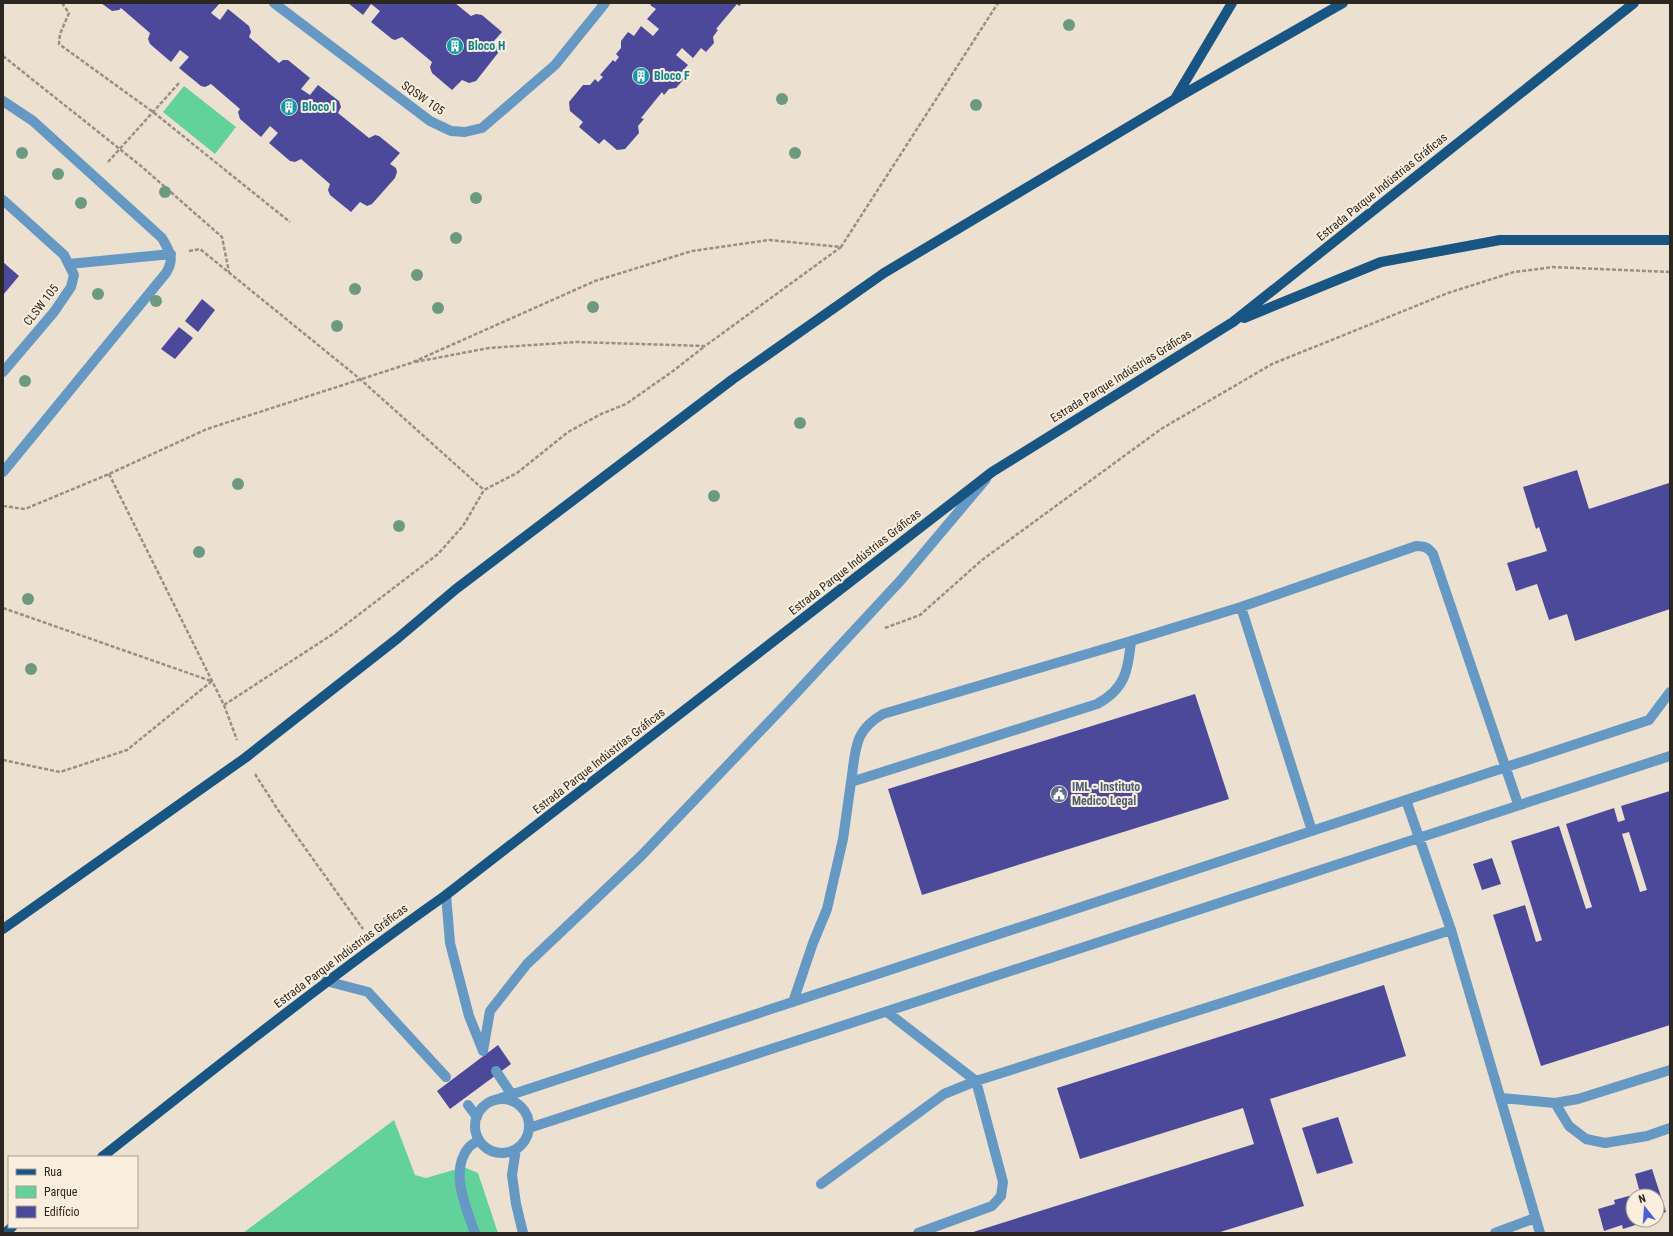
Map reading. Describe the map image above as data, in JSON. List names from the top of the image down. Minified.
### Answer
{"streets":{"main road":["Estrada Parque Indústrias Gráficas"],"street":["SQSW 105","CLSW 105"]},"places":{"building":["Bloco H","Bloco F","Bloco I"],"public building":["IML - Instituto Medico Legal"]},"legend":["Rua","Parque","Edifício"],"north":"top"}
